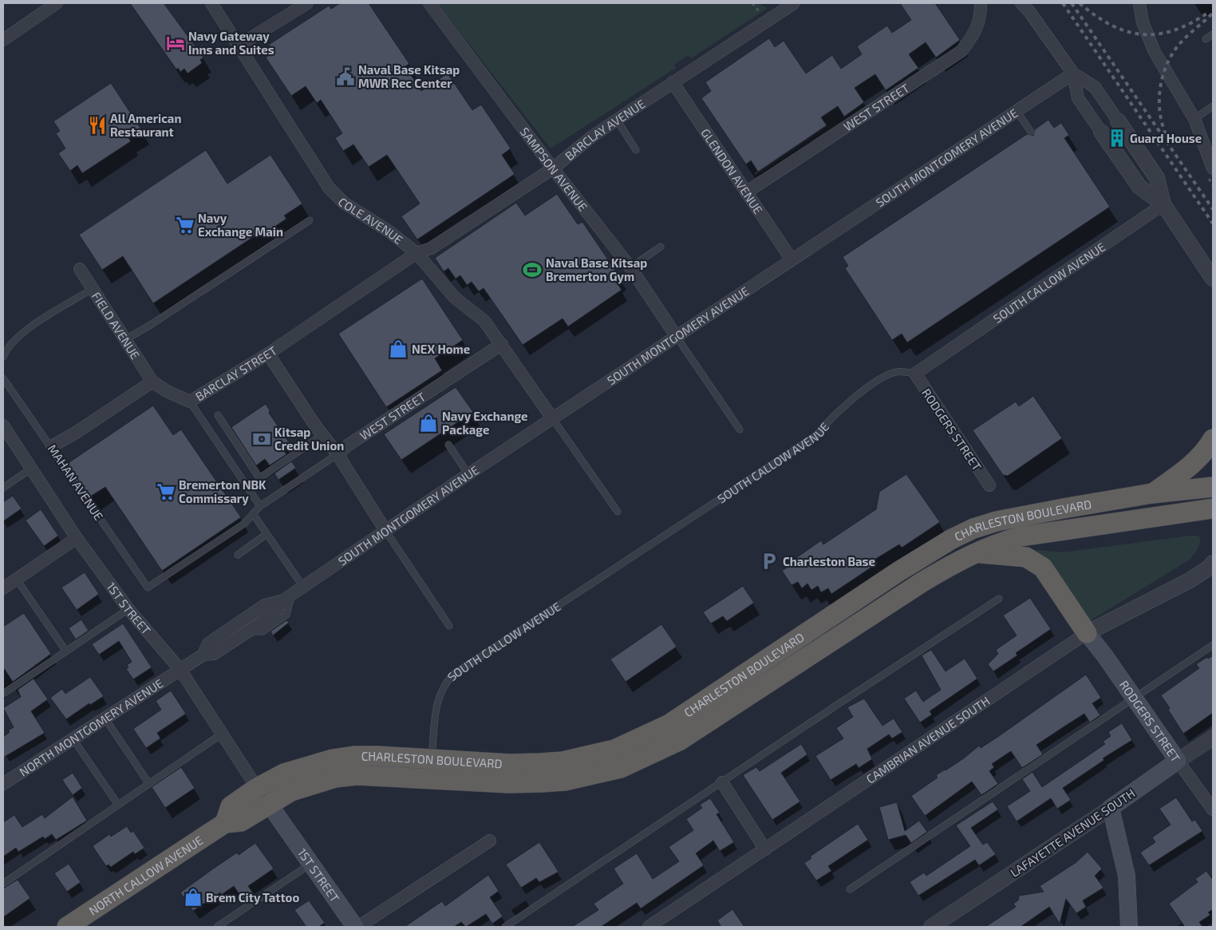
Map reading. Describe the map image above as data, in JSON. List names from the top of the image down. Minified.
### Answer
{"streets":{"highway":["CHARLESTON BOULEVARD","NORTH CALLOW AVENUE"],"main road":["RODGERS STREET","1ST STREET","LAFAYETTE AVENUE SOUTH"],"street":["WEST STREET","BARCLAY AVENUE","SOUTH MONTGOMERY AVENUE","SAMPSON AVENUE","GLENDON AVENUE","COLE AVENUE","SOUTH CALLOW AVENUE","FIELD AVENUE","BARCLAY STREET","NORTH MONTGOMERY AVENUE","CAMBRIAN AVENUE SOUTH"],"lane":["MAHAN AVENUE"]},"crossings":[["WEST STREET","GLENDON AVENUE"],["WEST STREET","COLE AVENUE"],["WEST STREET","MAHAN AVENUE"],["BARCLAY AVENUE","SAMPSON AVENUE"],["BARCLAY AVENUE","GLENDON AVENUE"],["BARCLAY AVENUE","COLE AVENUE"],["BARCLAY AVENUE","BARCLAY STREET"],["SOUTH MONTGOMERY AVENUE","SAMPSON AVENUE"],["SOUTH MONTGOMERY AVENUE","GLENDON AVENUE"],["SOUTH MONTGOMERY AVENUE","COLE AVENUE"],["SOUTH MONTGOMERY AVENUE","1ST STREET"],["SOUTH MONTGOMERY AVENUE","NORTH MONTGOMERY AVENUE"],["COLE AVENUE","BARCLAY STREET"],["SOUTH CALLOW AVENUE","RODGERS STREET"],["SOUTH CALLOW AVENUE","CHARLESTON BOULEVARD"],["FIELD AVENUE","BARCLAY STREET"],["RODGERS STREET","CAMBRIAN AVENUE SOUTH"],["RODGERS STREET","LAFAYETTE AVENUE SOUTH"],["CHARLESTON BOULEVARD","1ST STREET"],["CHARLESTON BOULEVARD","NORTH CALLOW AVENUE"],["1ST STREET","NORTH MONTGOMERY AVENUE"],["1ST STREET","NORTH CALLOW AVENUE"]],"places":{"hotel":["Navy Gateway Inns and Suites"],"public building":["Naval Base Kitsap MWR Rec Center"],"restaurant":["All American Restaurant"],"building":["Guard House"],"supermarket":["Navy Exchange Main","Bremerton NBK Commissary"],"sports":["Naval Base Kitsap Bremerton Gym"],"shop":["NEX Home","Navy Exchange Package","Brem City Tattoo"],"bank":["Kitsap Credit Union"],"parking":["Charleston Base"]}}
